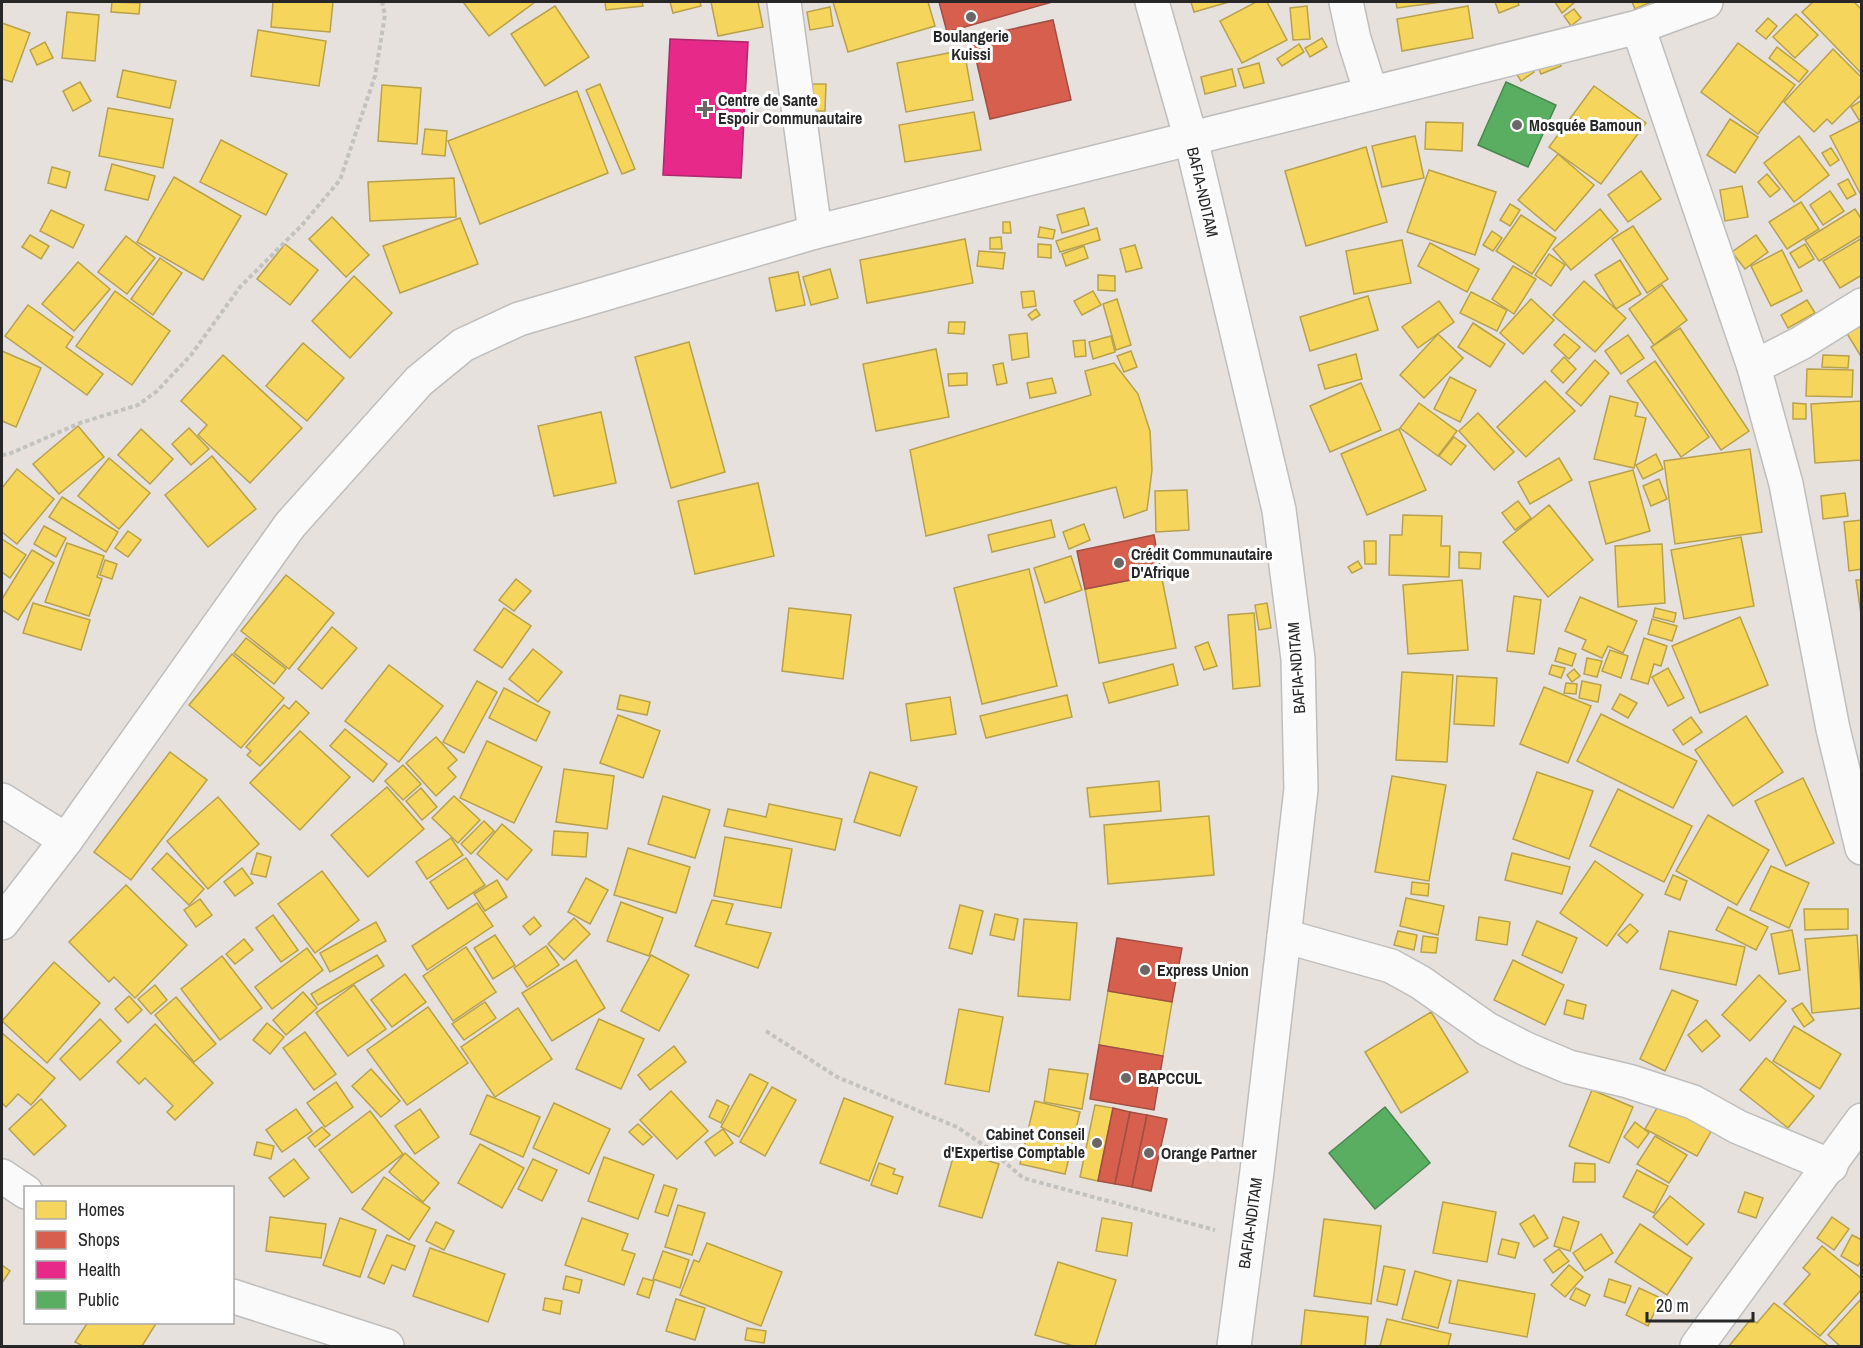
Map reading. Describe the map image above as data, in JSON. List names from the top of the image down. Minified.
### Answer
{"streets":{"street":["BAFIA-NDITAM"]},"places":{"other":["Boulangerie Kuissi","Mosquée Bamoun","Crédit Communautaire D'Afrique","Express Union","BAPCCUL","Cabinet Conseil d'Expertise Comptable","Orange Partner"],"health":["Centre de Sante Espoir Communautaire"]},"legend":["Homes","Shops","Health","Public"],"scale_bar":"20 m"}
